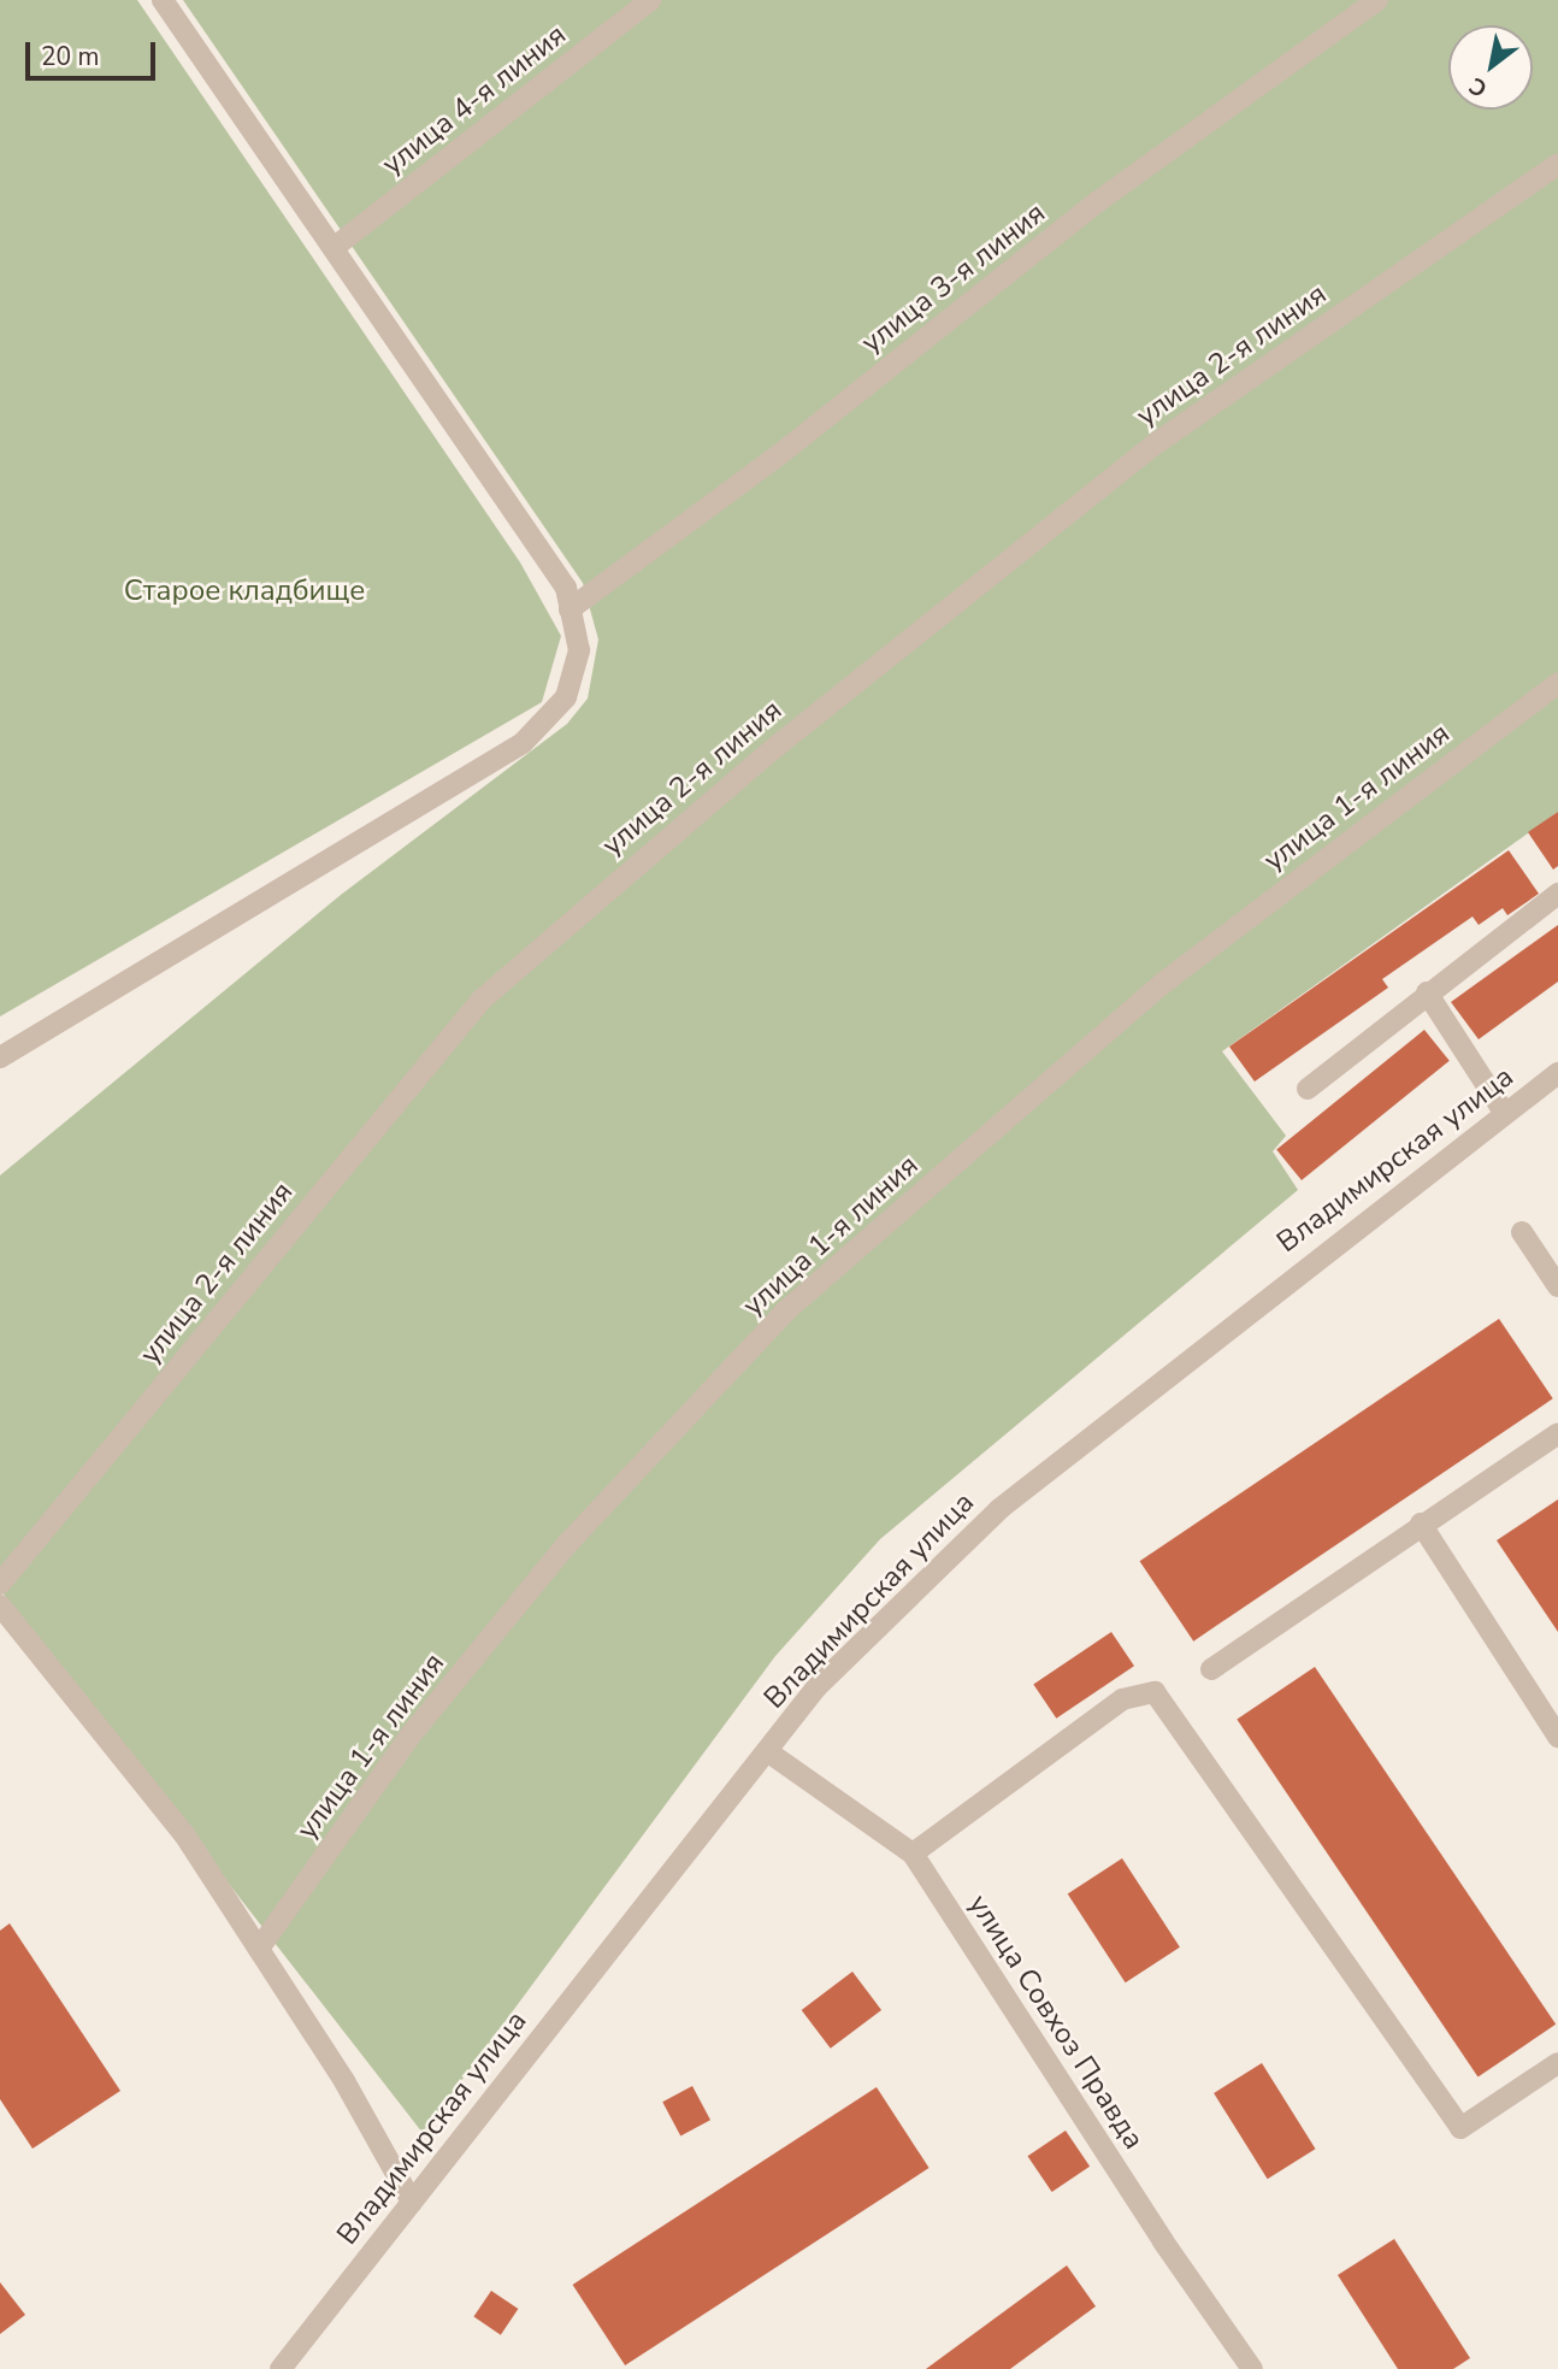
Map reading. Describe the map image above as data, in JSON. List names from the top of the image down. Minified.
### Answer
{"streets":{"street":["улица 4-я линия","улица 3-я линия","улица 2-я линия","улица 1-я линия","Владимирская улица","улица Совхоз Правда"]},"crossings":[["Владимирская улица","улица Совхоз Правда"]],"parks":["Старое кладбище"],"scale_bar":"20 m","north":"bottom left"}
